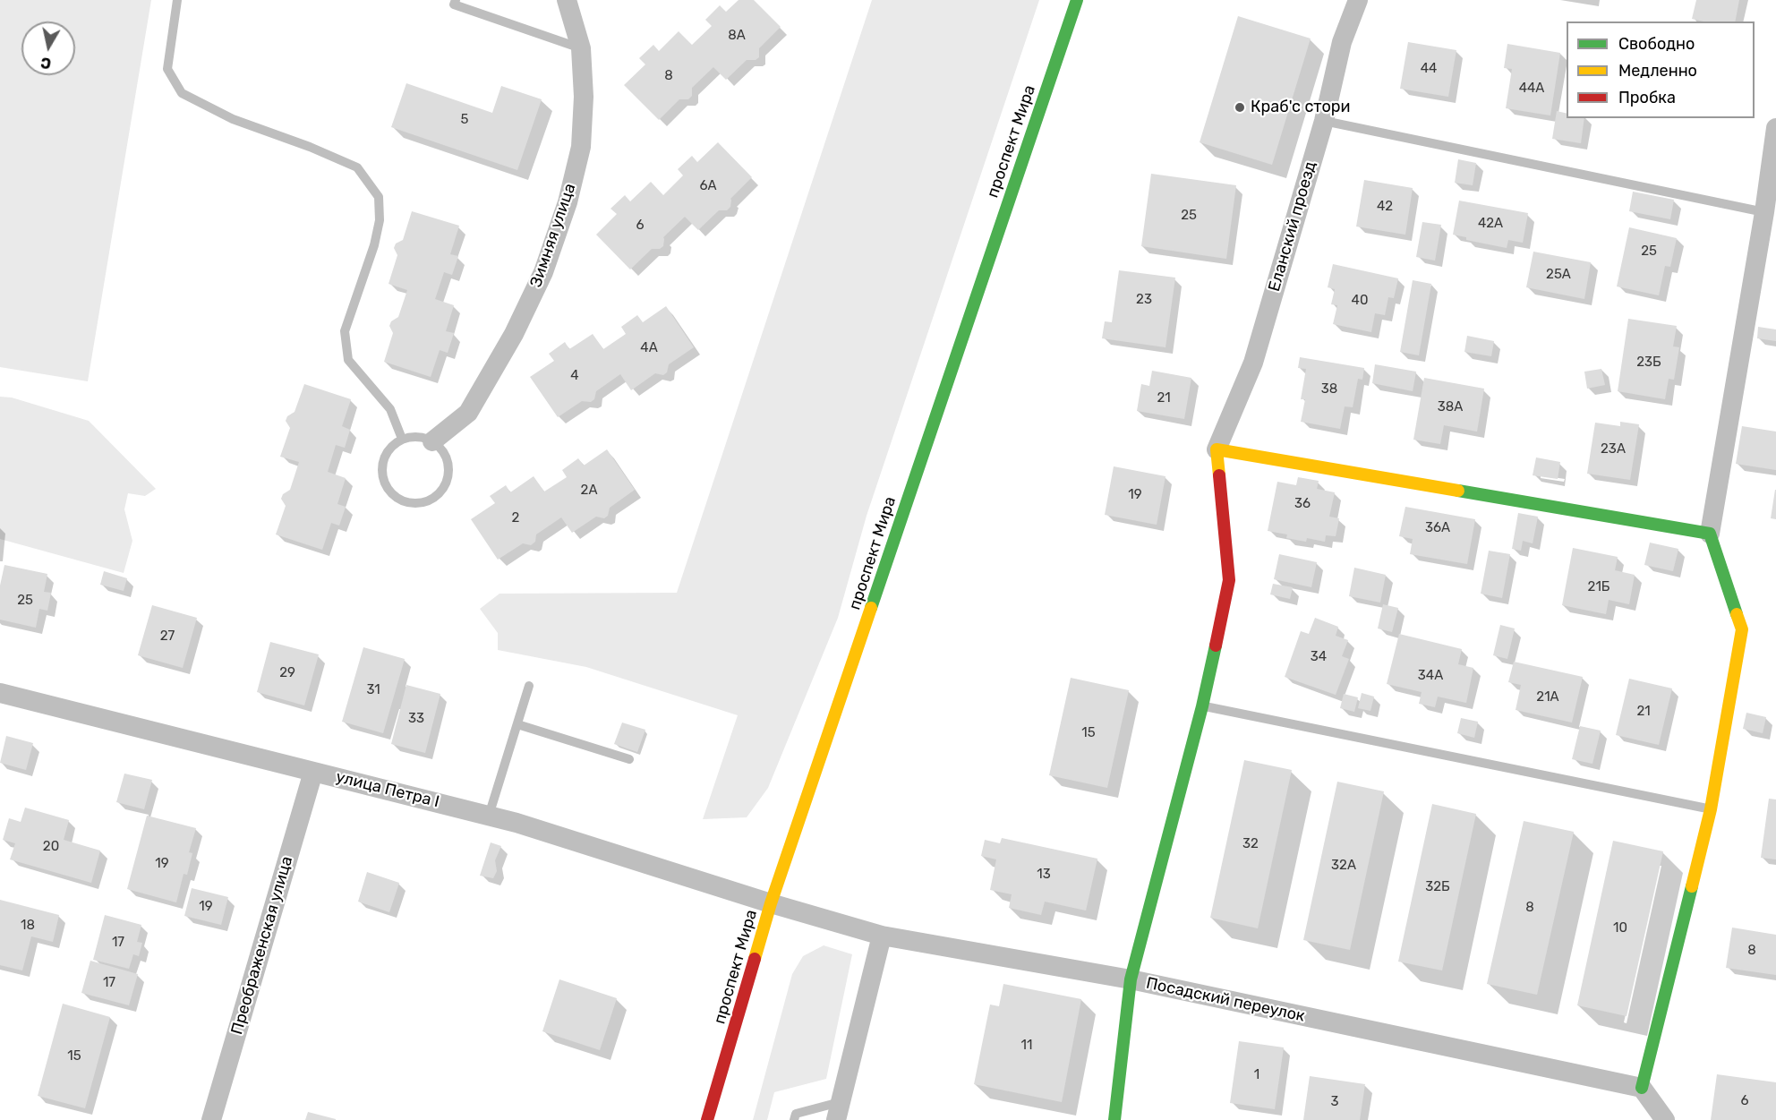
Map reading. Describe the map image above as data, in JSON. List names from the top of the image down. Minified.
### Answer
{"streets":{"street":["проспект Мира","Еланский проезд","Зимняя улица","улица Петра I","Преображенская улица","Посадский переулок"]},"crossings":[["проспект Мира","улица Петра I"],["проспект Мира","Посадский переулок"],["улица Петра I","Преображенская улица"],["улица Петра I","Посадский переулок"]],"places":["Краб'с стори"],"house_numbers":["8А","44","8","44А","5","6А","42","25","42А","6","25","25А","23","40","4А","23Б","4","38","21","38А","23А","2А","19","36","2","36А","21Б","25","27","34","29","34А","31","21А","21","33","15","32","20","19","32А","13","32Б","19","8","18","10","17","8","17","11","15","1","6","3"],"legend":["Свободно","Медленно","Пробка"],"north":"bottom"}
